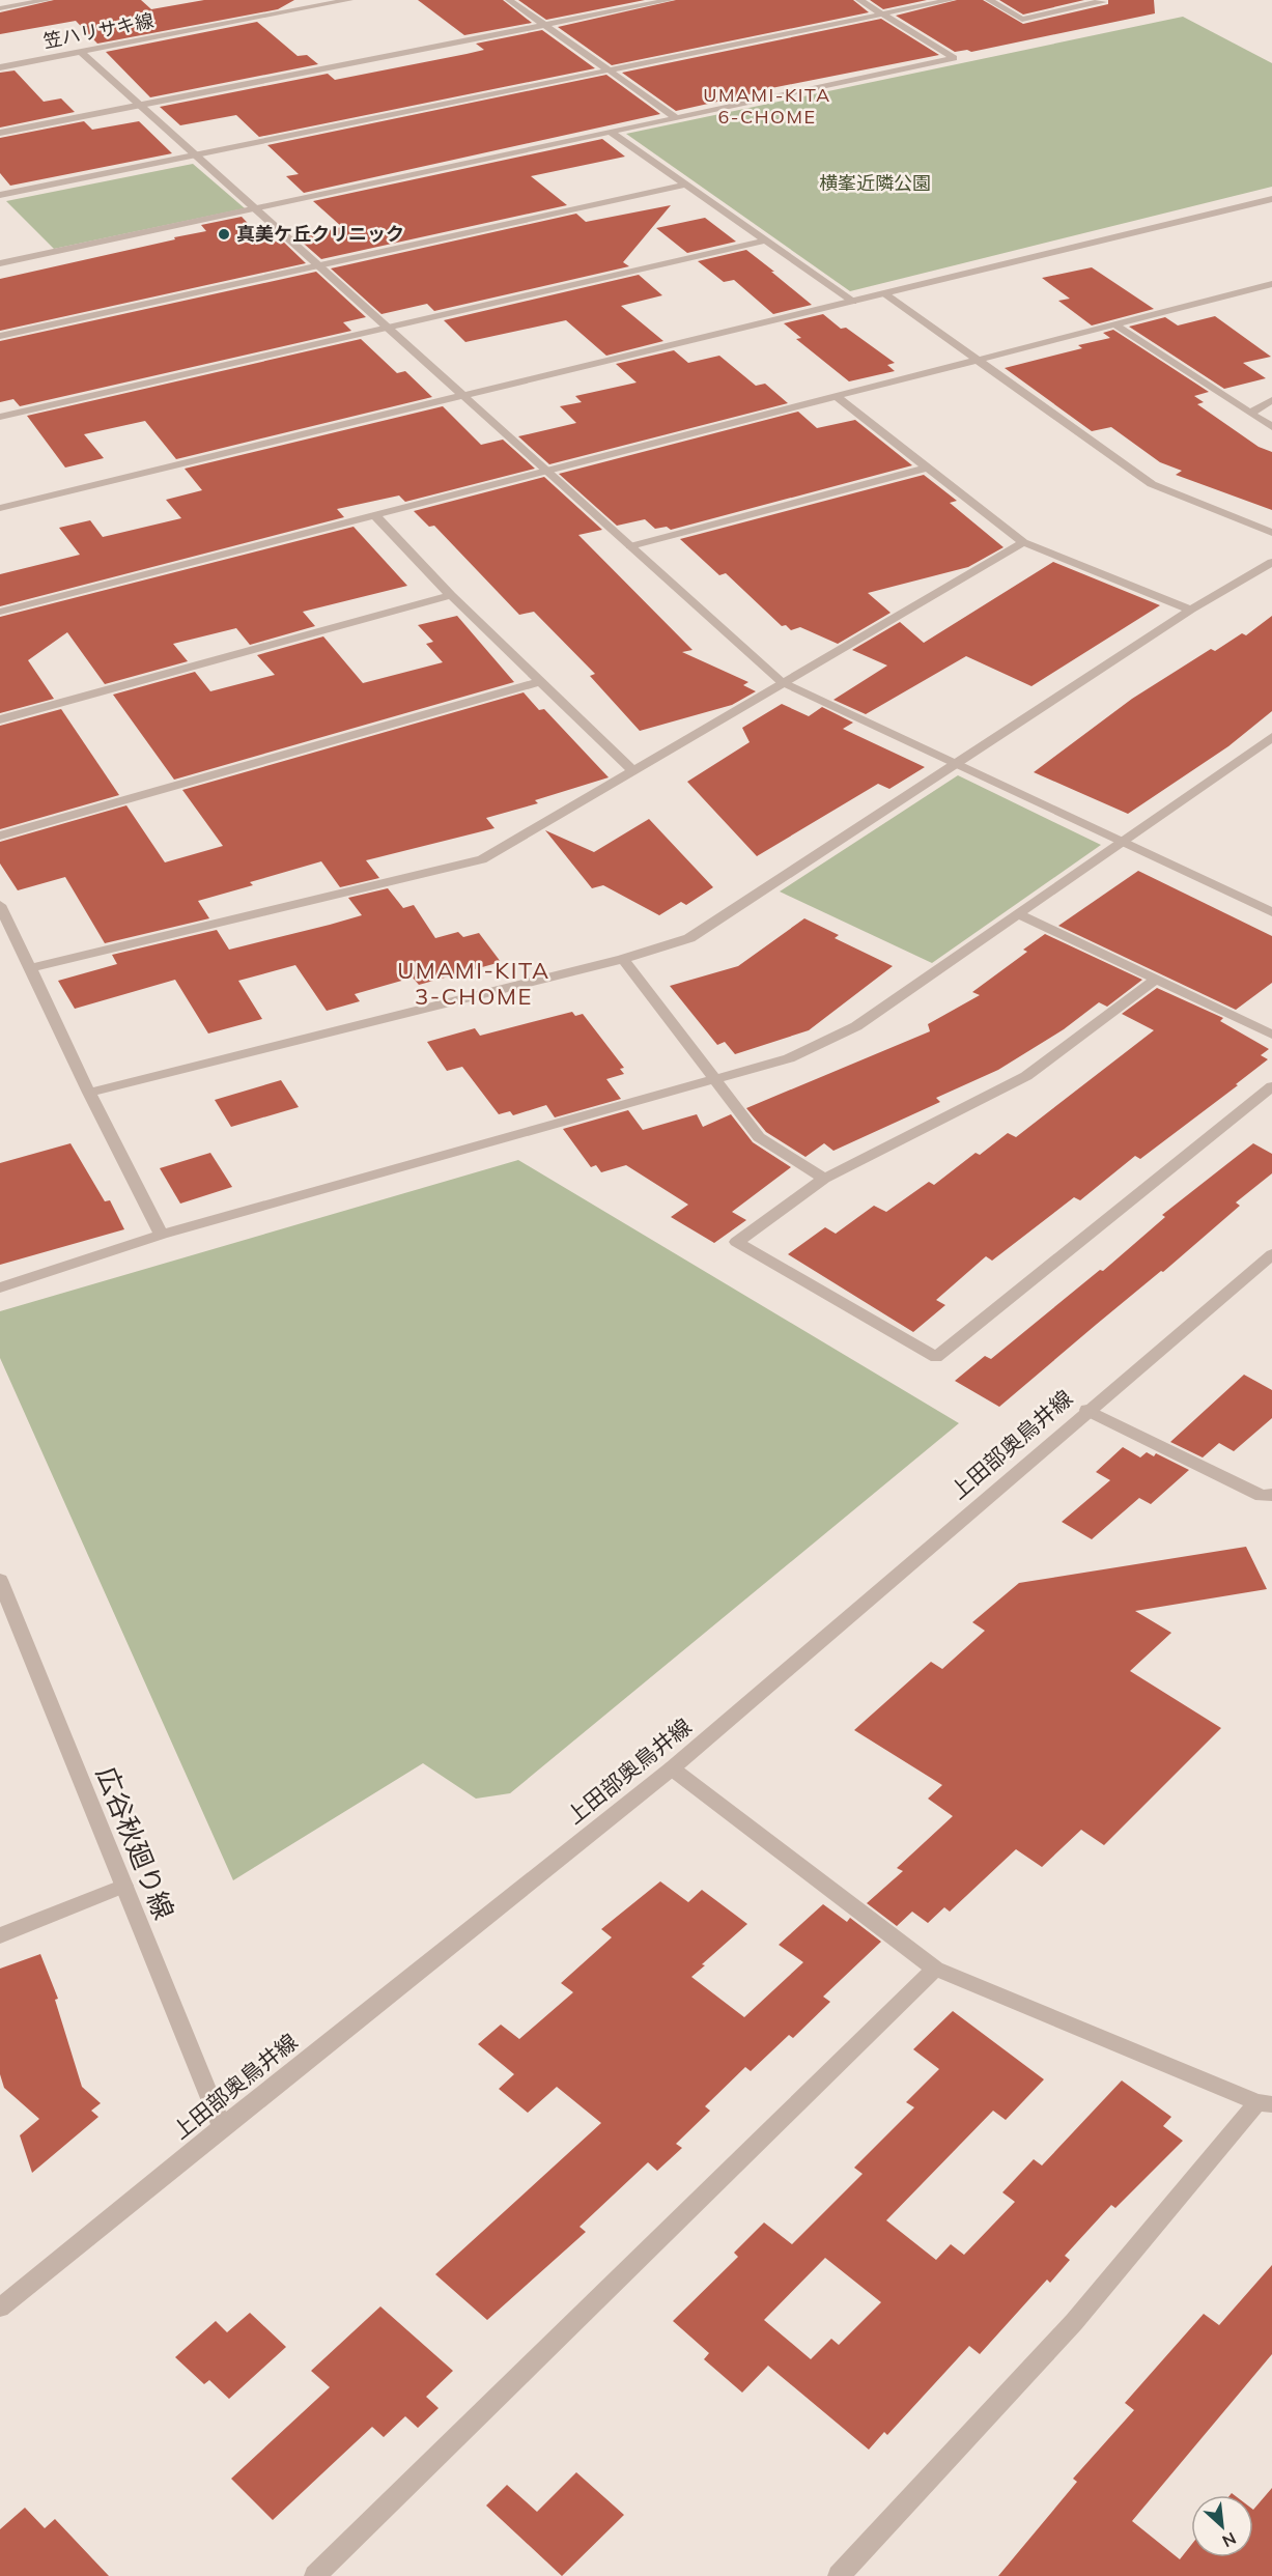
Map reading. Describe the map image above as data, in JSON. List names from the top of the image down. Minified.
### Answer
{"streets":{"street":["笠ハリサキ線","上田部奥鳥井線","広谷秋廻り線"]},"crossings":[["上田部奥鳥井線","広谷秋廻り線"]],"districts":["UMAMI-KITA 6-CHOME","UMAMI-KITA 3-CHOME"],"parks":["横峯近隣公園"],"places":["真美ケ丘クリニック"],"north":"bottom right"}
